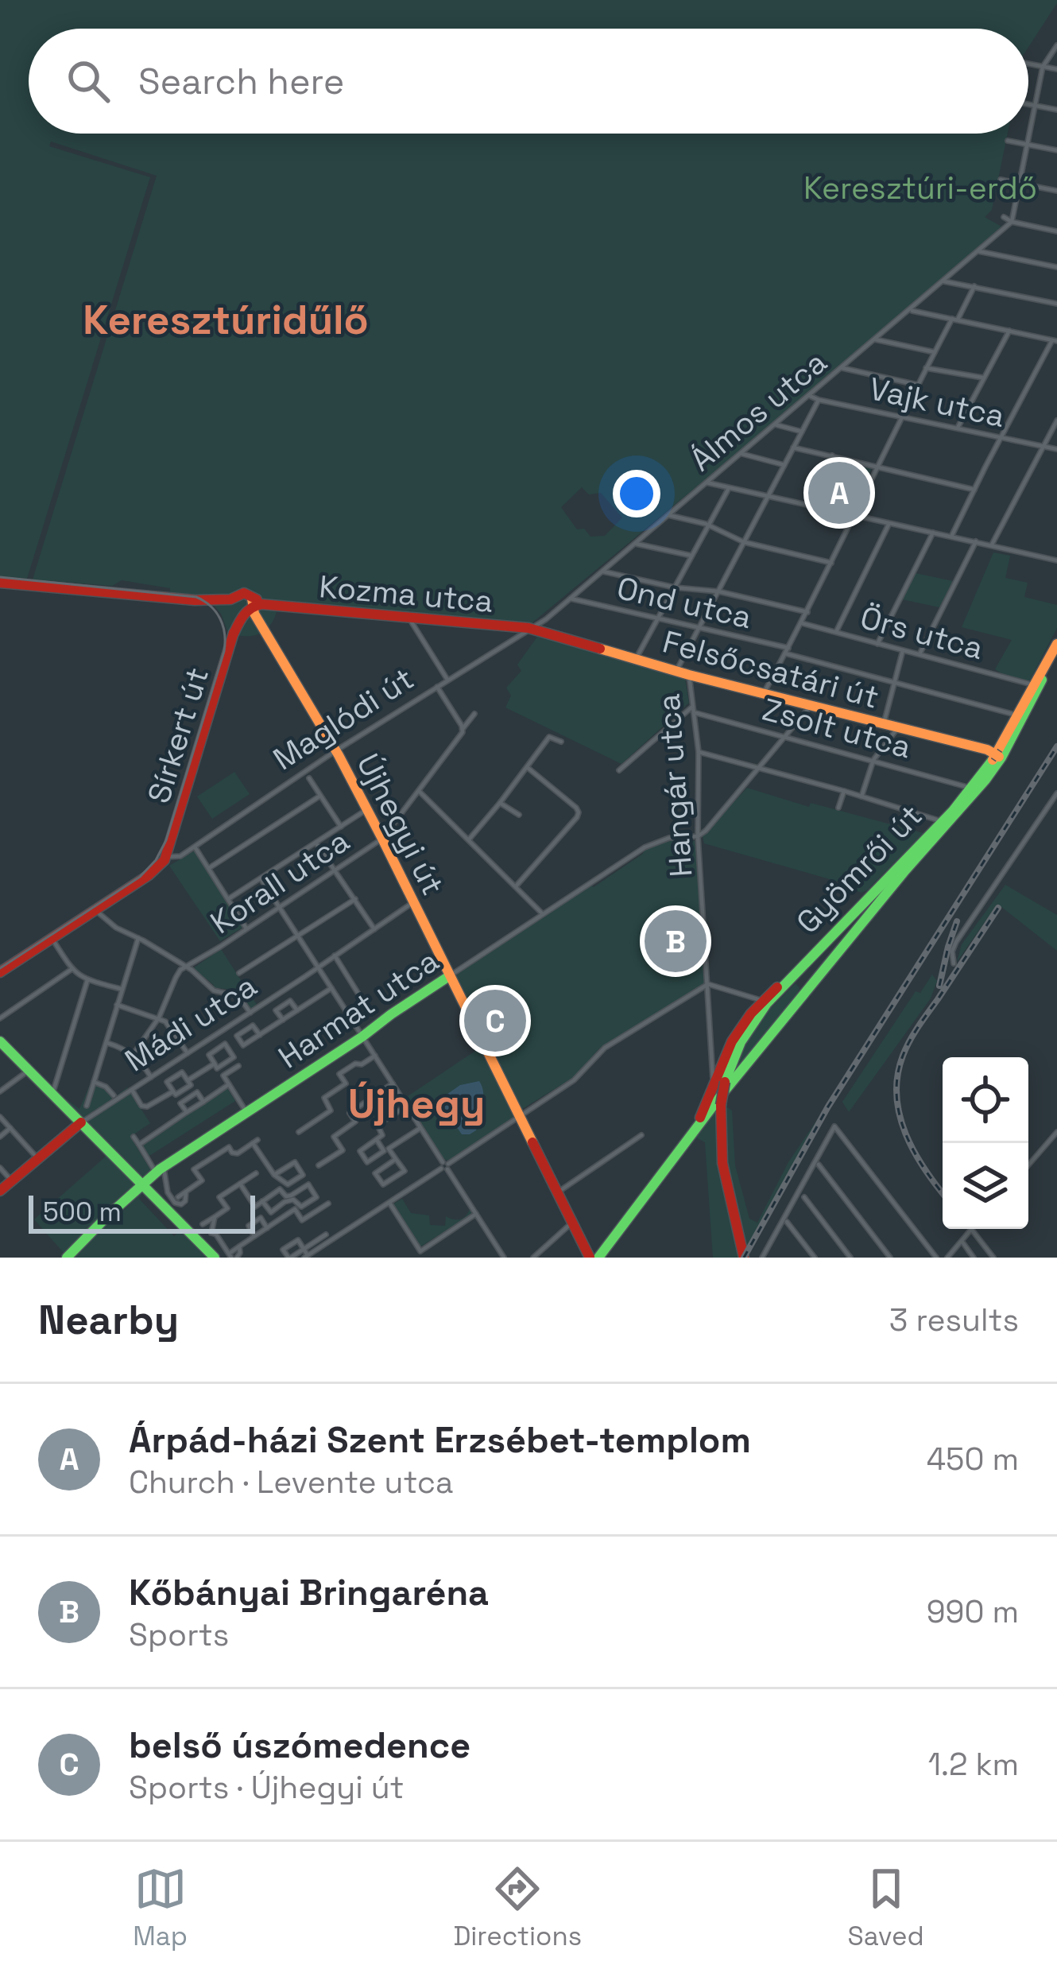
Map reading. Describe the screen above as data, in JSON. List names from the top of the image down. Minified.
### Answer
{"streets":{"street":["Vajk utca","Álmos utca","Kozma utca","Ond utca","Örs utca","Felsőcsatári út","Maglódi út","Zsolt utca","Sírkert út","Hangár utca","Újhegyi út","Gyömrői út","Korall utca","Harmat utca","Mádi utca"]},"crossings":[["Vajk utca","Álmos utca"],["Álmos utca","Kozma utca"],["Álmos utca","Ond utca"],["Álmos utca","Felsőcsatári út"],["Álmos utca","Maglódi út"],["Kozma utca","Felsőcsatári út"],["Kozma utca","Maglódi út"],["Kozma utca","Sírkert út"],["Kozma utca","Újhegyi út"],["Ond utca","Gyömrői út"],["Örs utca","Gyömrői út"],["Felsőcsatári út","Maglódi út"],["Felsőcsatári út","Hangár utca"],["Felsőcsatári út","Gyömrői út"],["Maglódi út","Sírkert út"],["Maglódi út","Újhegyi út"],["Zsolt utca","Hangár utca"],["Zsolt utca","Gyömrői út"],["Sírkert út","Újhegyi út"],["Hangár utca","Gyömrői út"],["Hangár utca","Harmat utca"],["Újhegyi út","Korall utca"],["Újhegyi út","Harmat utca"],["Újhegyi út","Mádi utca"]],"districts":["Keresztúridűlő","Újhegy"],"parks":["Keresztúri-erdő"],"scale_bar":"500 m","page":{"search":"Search here","pins":["A","B","C"],"scale":"500 m","heading":["Nearby","3 results"],"list":[{"mark":"A","name":"Árpád-házi Szent Erzsébet-templom","note":"Church · Levente utca","value":"450 m"},{"mark":"B","name":"Kőbányai Bringaréna","note":"Sports","value":"990 m"},{"mark":"C","name":"belső úszómedence","note":"Sports · Újhegyi út","value":"1.2 km"}],"nav":["Map","Directions","Saved"]}}
